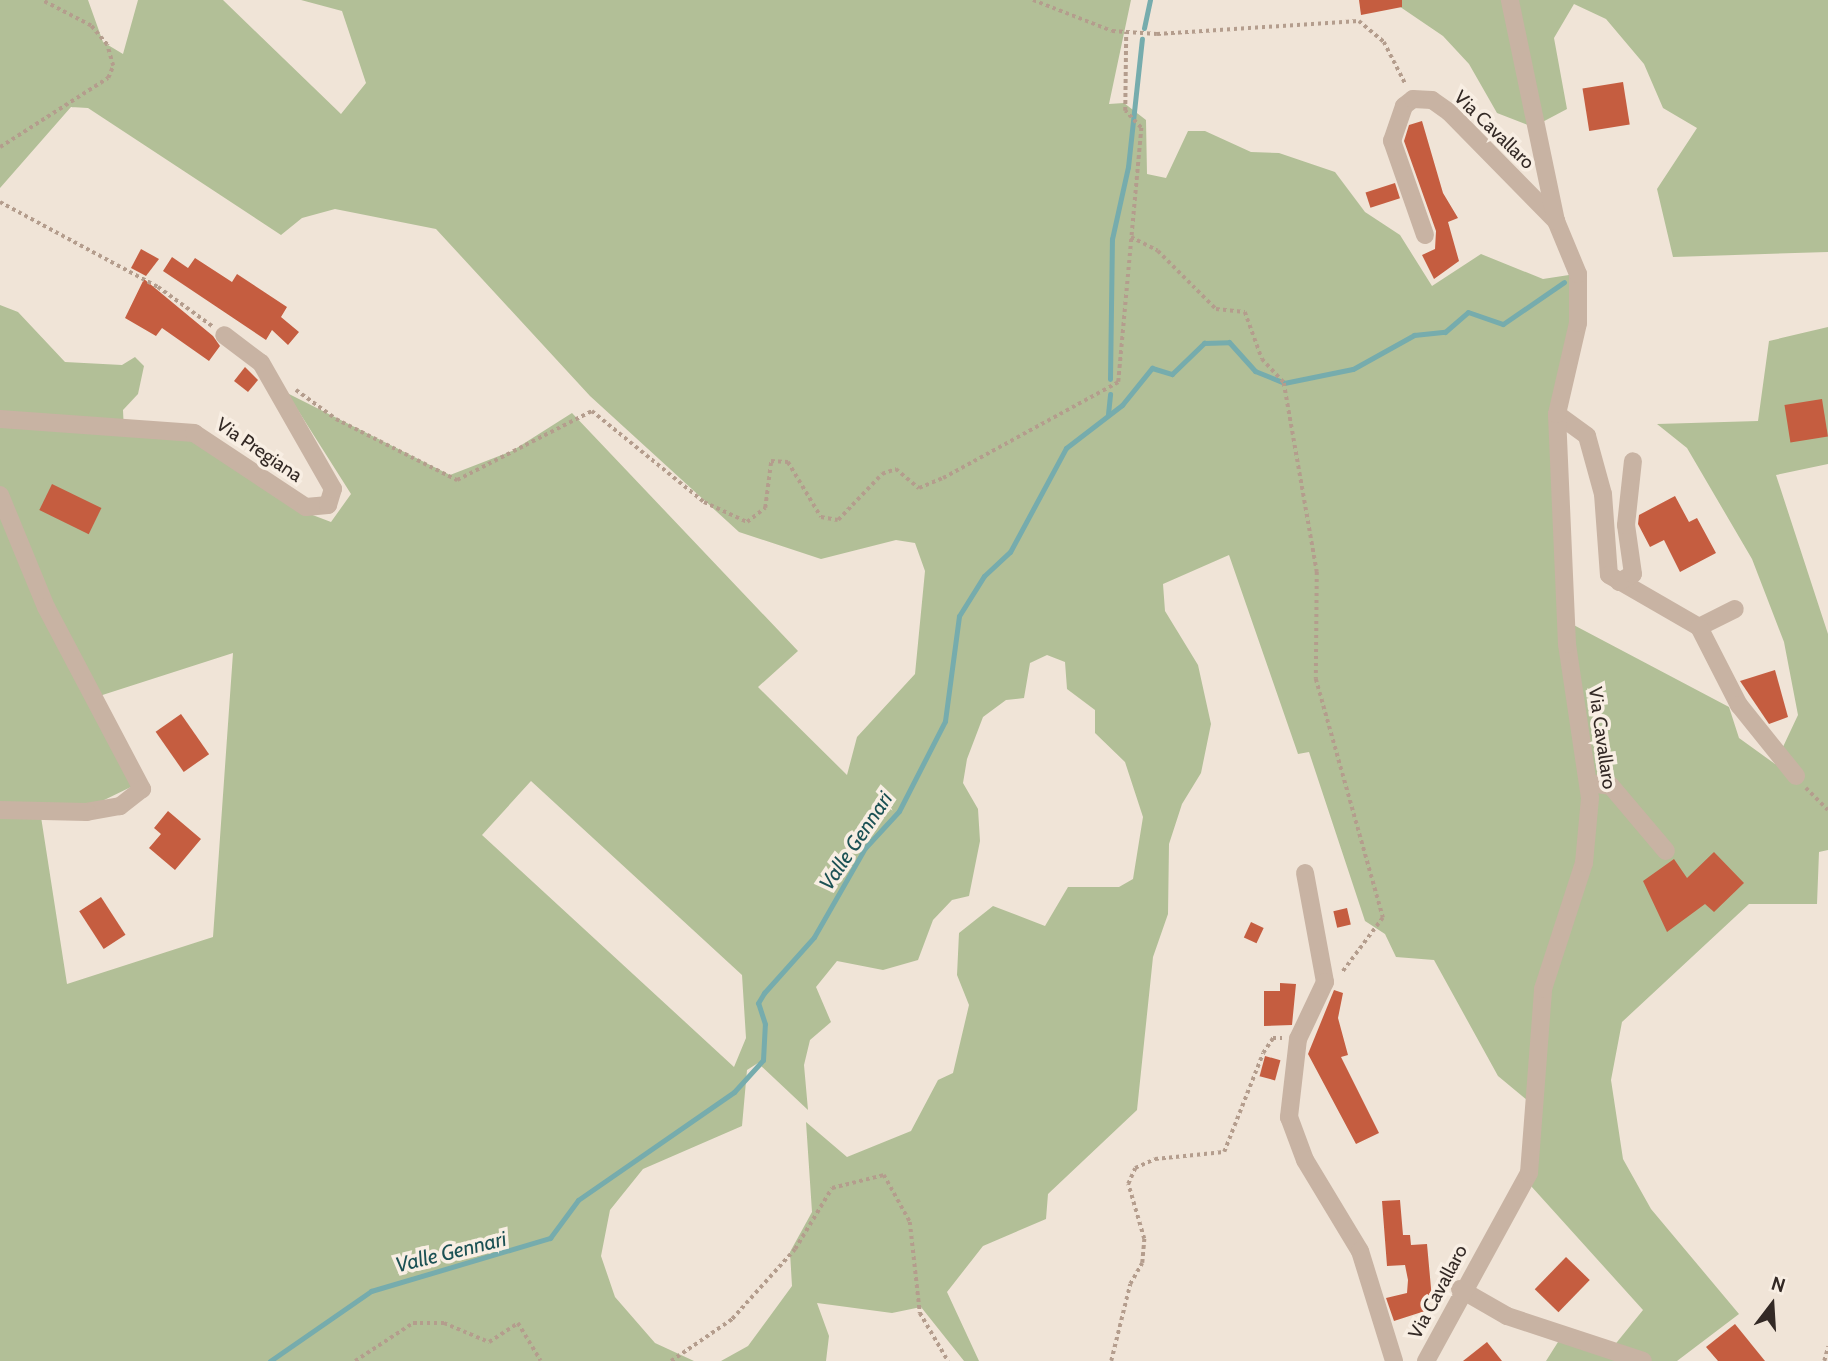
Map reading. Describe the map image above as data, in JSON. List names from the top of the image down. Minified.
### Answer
{"streets":{"street":["Via Cavallaro","Via Pregiana"]},"water":["Valle Gennari"],"north":"top"}
